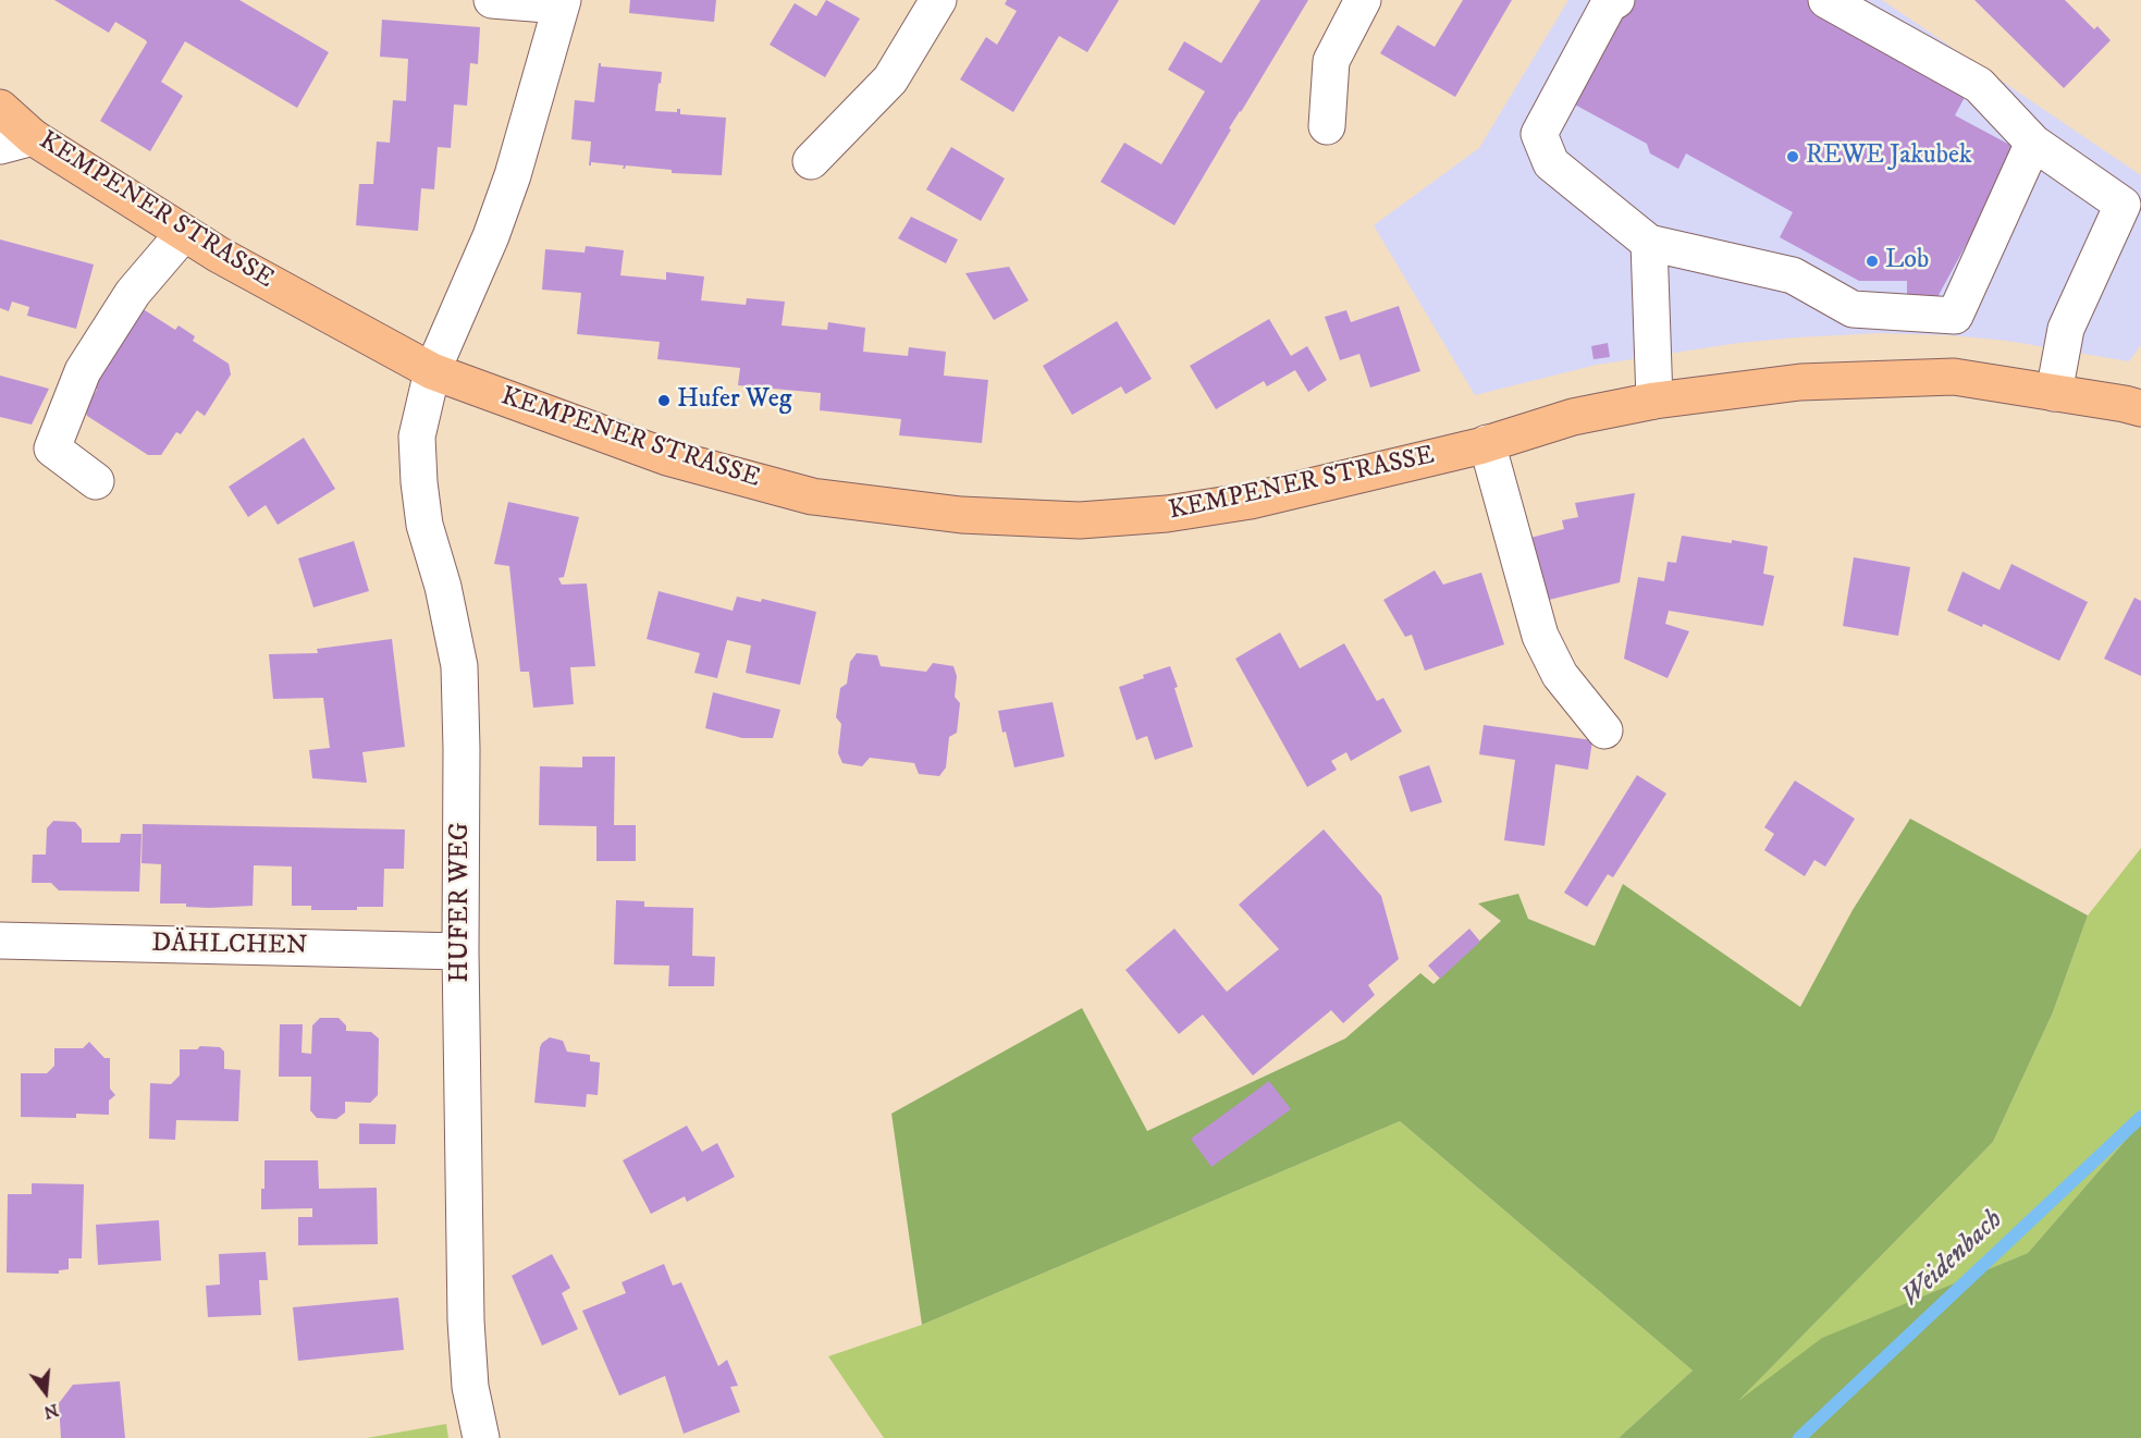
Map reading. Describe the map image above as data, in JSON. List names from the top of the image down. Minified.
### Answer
{"streets":{"main road":["KEMPENER STRASSE"],"street":["HUFER WEG","DÄHLCHEN"]},"crossings":[["KEMPENER STRASSE","HUFER WEG"],["HUFER WEG","DÄHLCHEN"]],"water":["Weidenbach"],"places":["REWE Jakubek","Lob","Hufer Weg"],"north":"bottom"}
